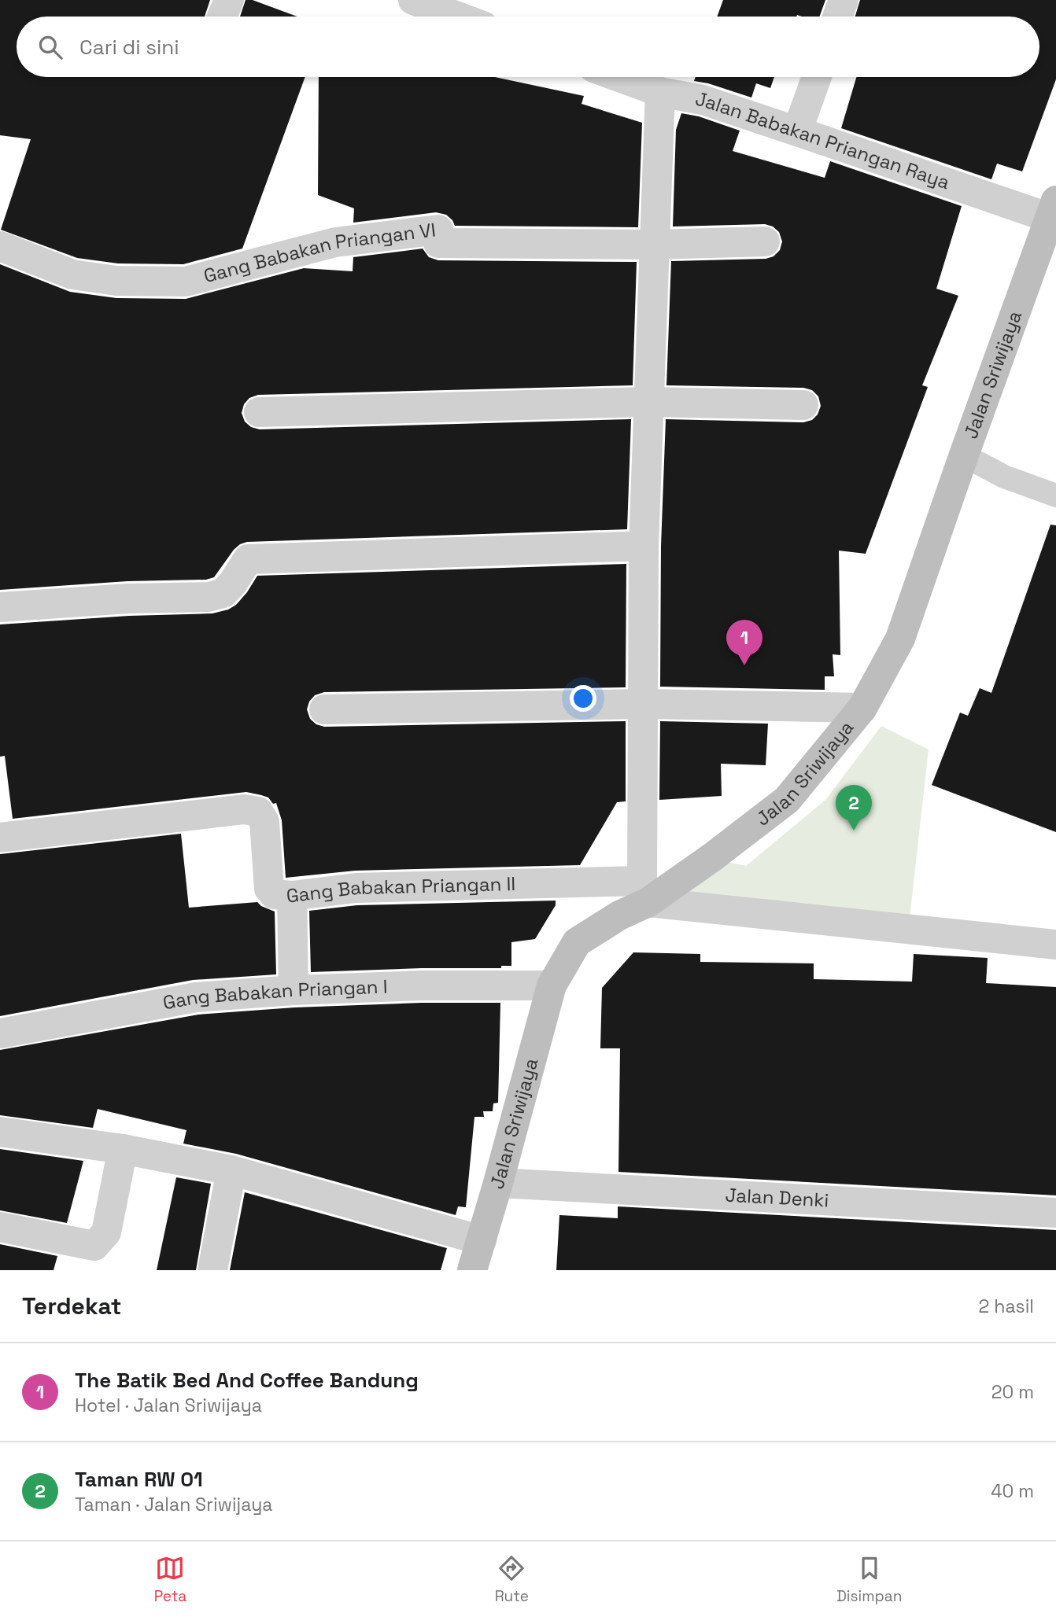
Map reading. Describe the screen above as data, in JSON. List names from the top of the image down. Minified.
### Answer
{"streets":{"main road":["Jalan Sriwijaya"],"street":["Jalan Babakan Priangan Raya","Gang Babakan Priangan VI","Gang Babakan Priangan II","Gang Babakan Priangan I","Jalan Denki"]},"crossings":[["Jalan Babakan Priangan Raya","Jalan Sriwijaya"],["Jalan Sriwijaya","Gang Babakan Priangan II"],["Jalan Sriwijaya","Gang Babakan Priangan I"],["Jalan Sriwijaya","Jalan Denki"]],"page":{"search":"Cari di sini","pins":["1","2"],"heading":["Terdekat","2 hasil"],"list":[{"mark":"1","name":"The Batik Bed And Coffee Bandung","note":"Hotel · Jalan Sriwijaya","value":"20 m"},{"mark":"2","name":"Taman RW 01","note":"Taman · Jalan Sriwijaya","value":"40 m"}],"nav":["Peta","Rute","Disimpan"]}}
